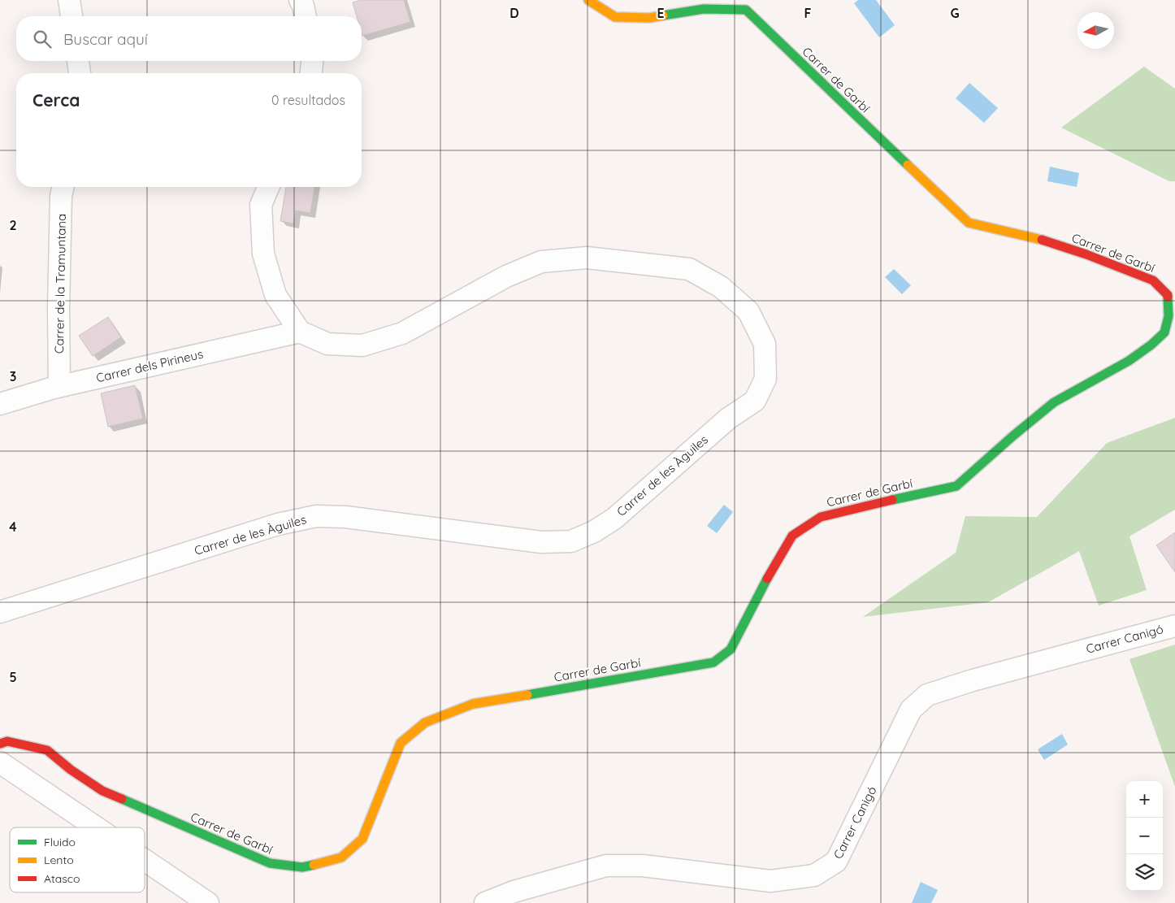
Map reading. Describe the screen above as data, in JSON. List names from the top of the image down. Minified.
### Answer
{"streets":{"street":["Carrer de Garbí","Carrer de la Tramuntana","Carrer dels Pirineus","Carrer de les Àguiles","Carrer Canigó"]},"crossings":[["Carrer de la Tramuntana","Carrer dels Pirineus"],["Carrer dels Pirineus","Carrer de les Àguiles"]],"legend":["Fluido","Lento","Atasco"],"north":"left","page":{"search":"Buscar aquí","heading":["Cerca","0 resultados"],"map_buttons":["+","−"]},"grid":{"columns":["D","E","F","G"],"rows":["2","3","4","5"]}}
